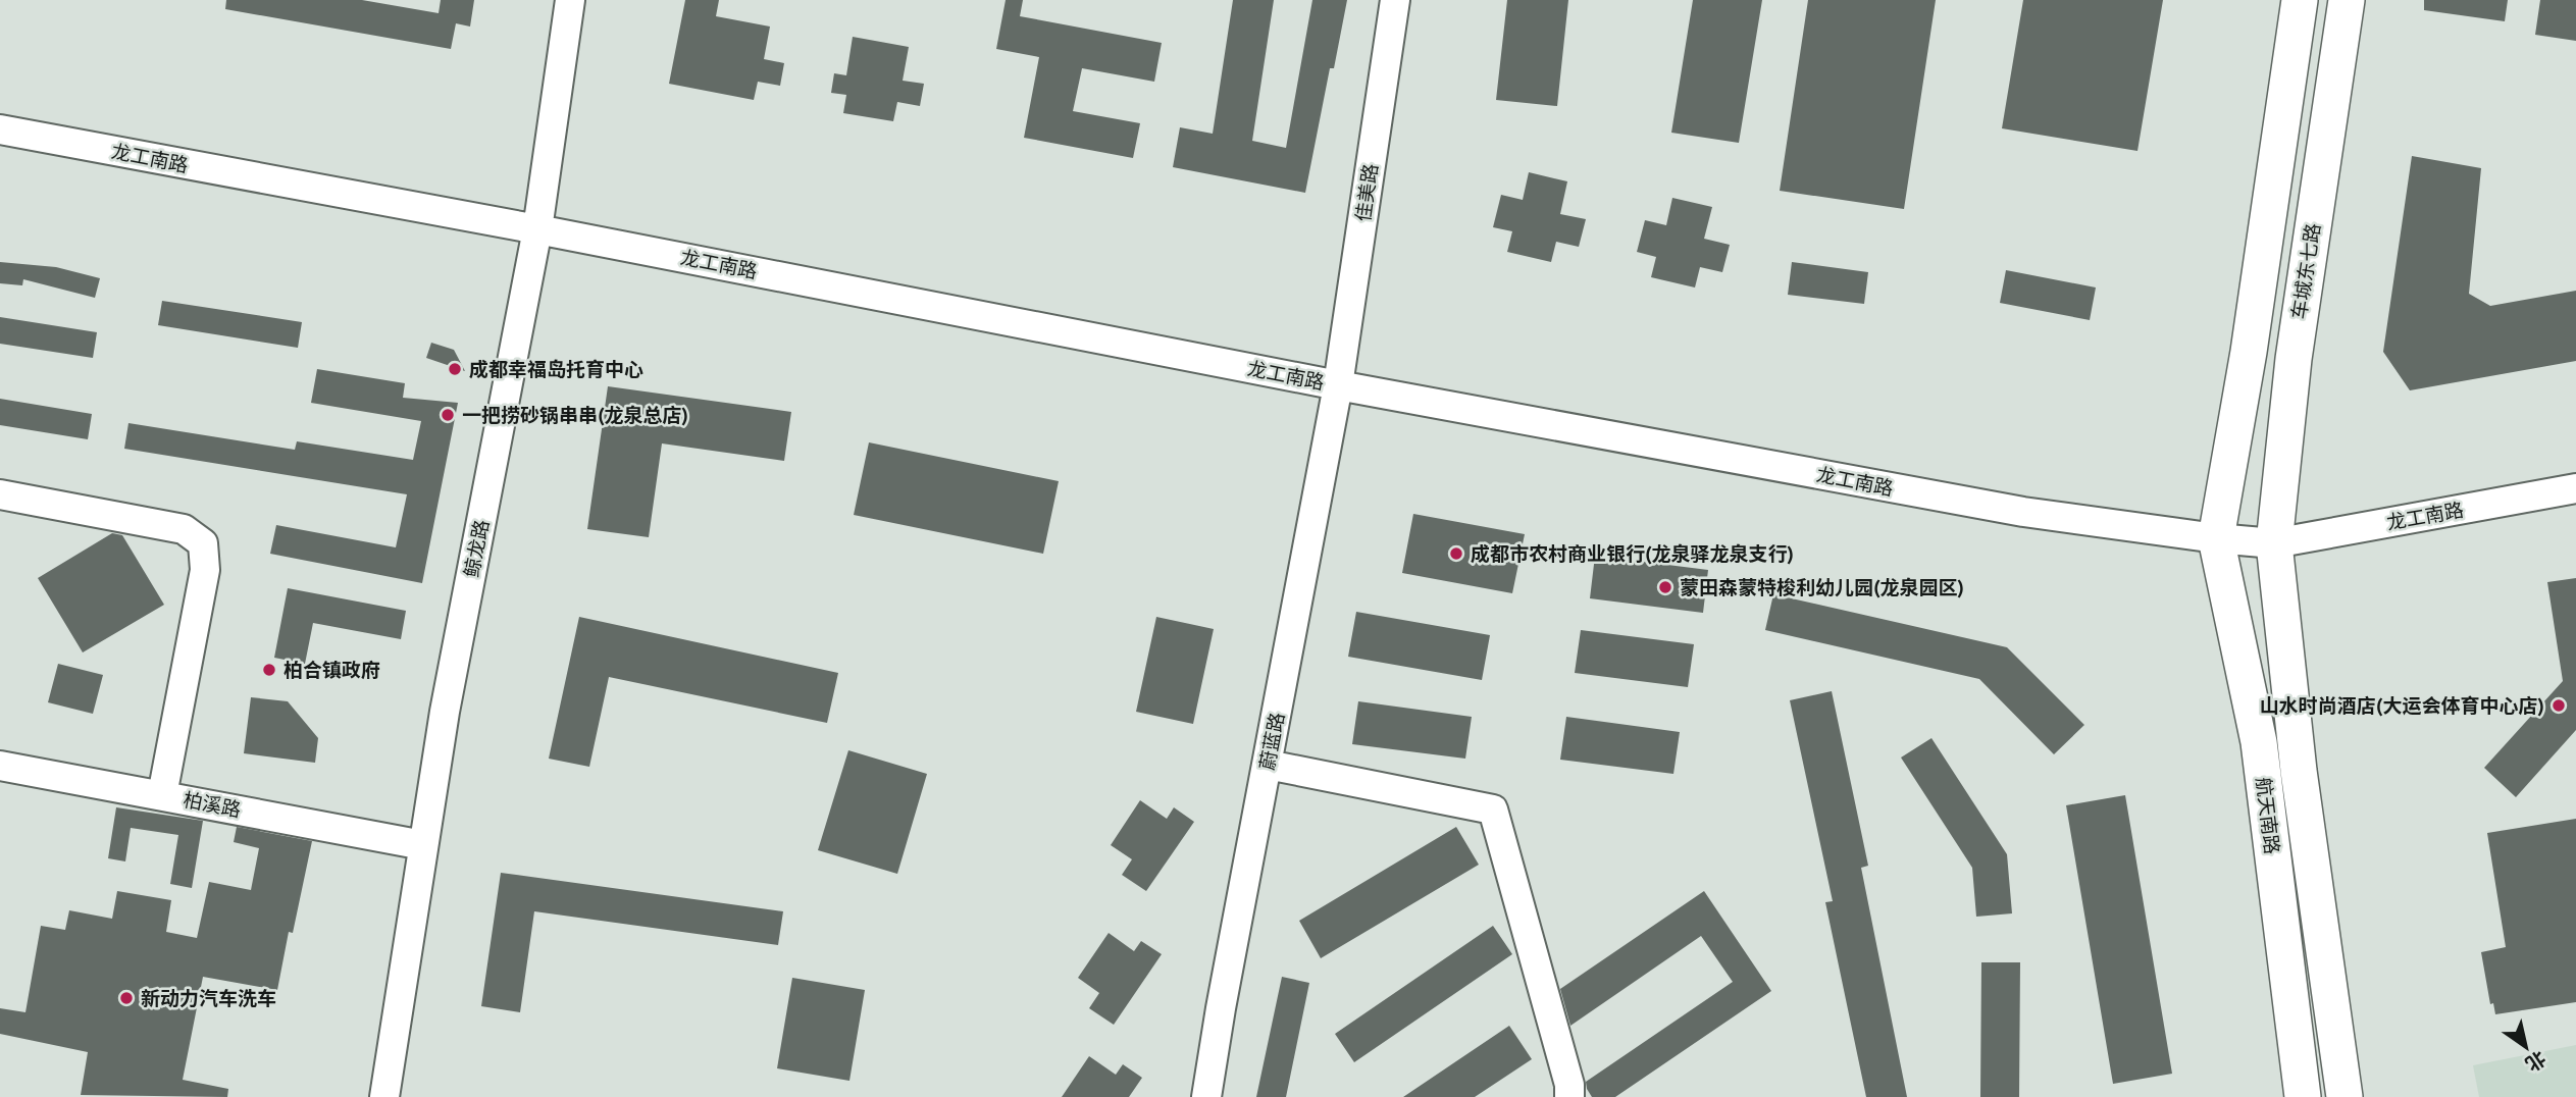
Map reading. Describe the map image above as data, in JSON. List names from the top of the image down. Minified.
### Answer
{"streets":{"main road":["车城东七路","航天南路"],"street":["龙工南路","佳美路","鲸龙路","蔚蓝路","柏溪路"]},"crossings":[["龙工南路","佳美路"],["龙工南路","车城东七路"],["龙工南路","鲸龙路"],["龙工南路","蔚蓝路"],["龙工南路","航天南路"],["佳美路","蔚蓝路"],["车城东七路","航天南路"],["鲸龙路","柏溪路"]],"places":["成都幸福岛托育中心","一把捞砂锅串串(龙泉总店)","成都市农村商业银行(龙泉驿龙泉支行)","蒙田森蒙特梭利幼儿园(龙泉园区)","柏合镇政府","山水时尚酒店(大运会体育中心店)","新动力汽车洗车"],"north":"bottom right"}
